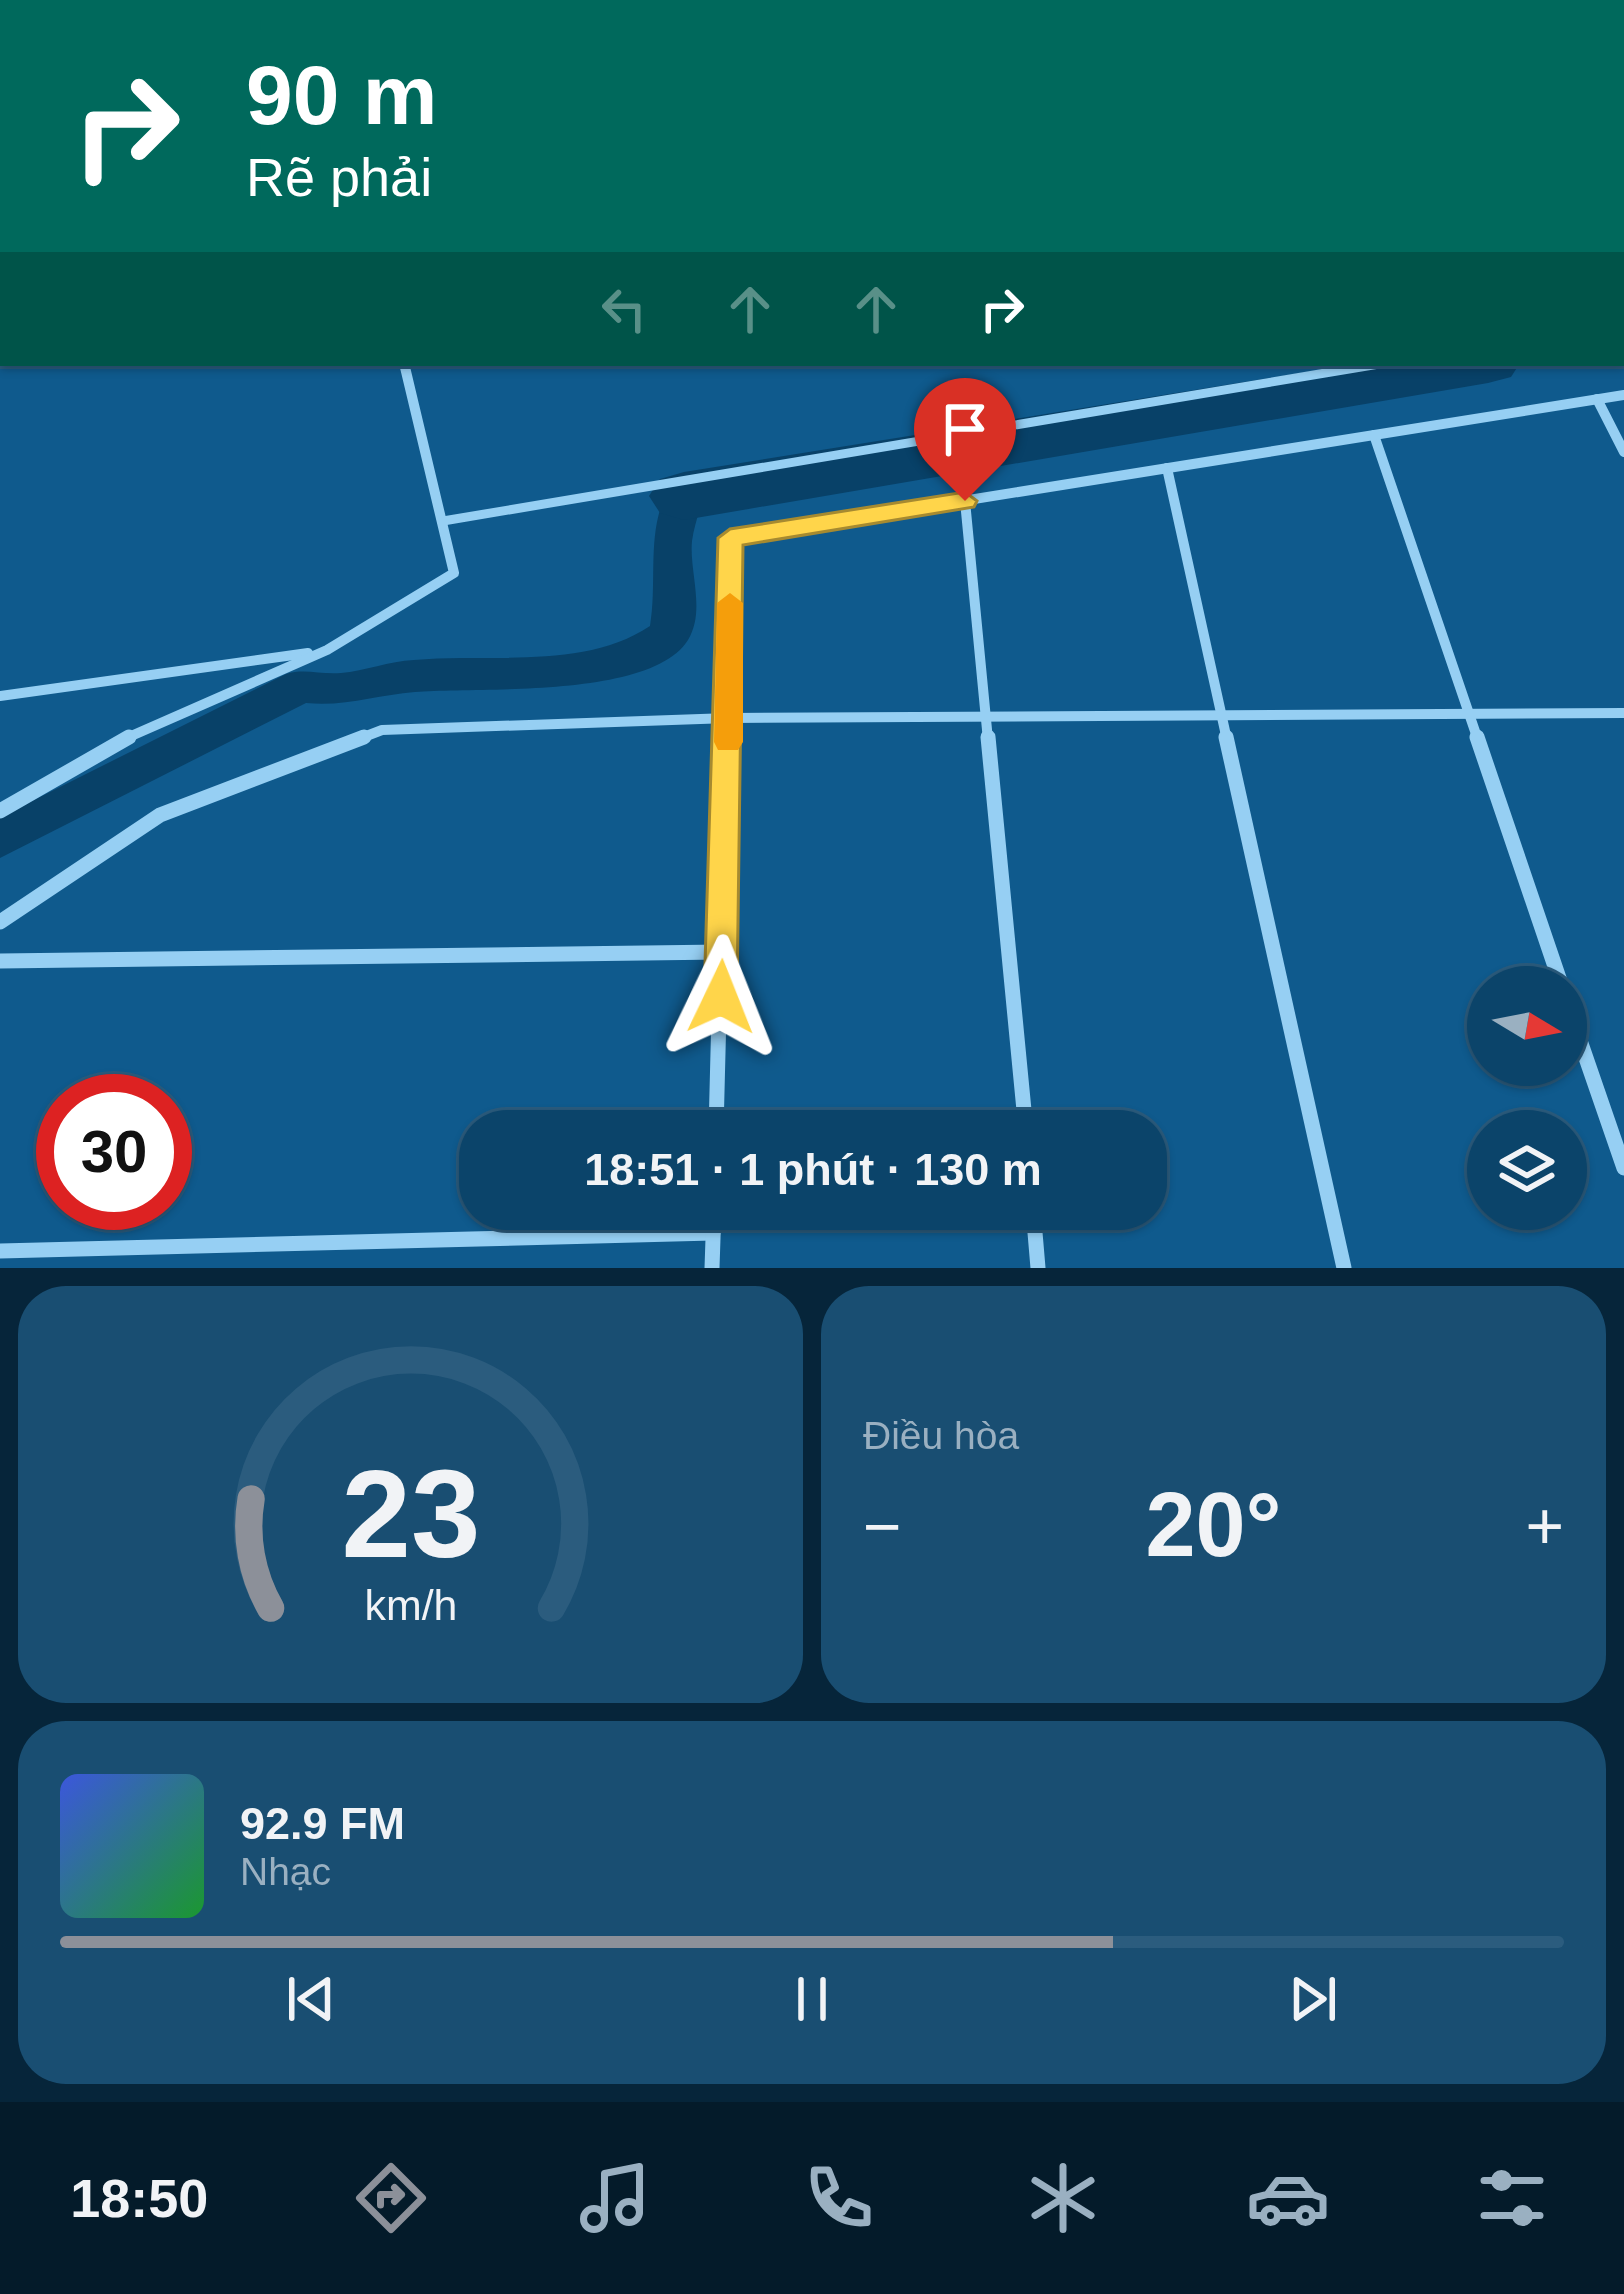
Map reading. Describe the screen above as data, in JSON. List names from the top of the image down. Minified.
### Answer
{"north":"right","page":{"turn":["90 m","Rẽ phải"],"limit":"30","trip":"18:51 · 1 phút · 130 m","tile":"Điều hòa","heat":["−","20°","+"],"song":["92.9 FM","Nhạc"],"tabs":"18:50","gauge":["23","km/h"]}}
